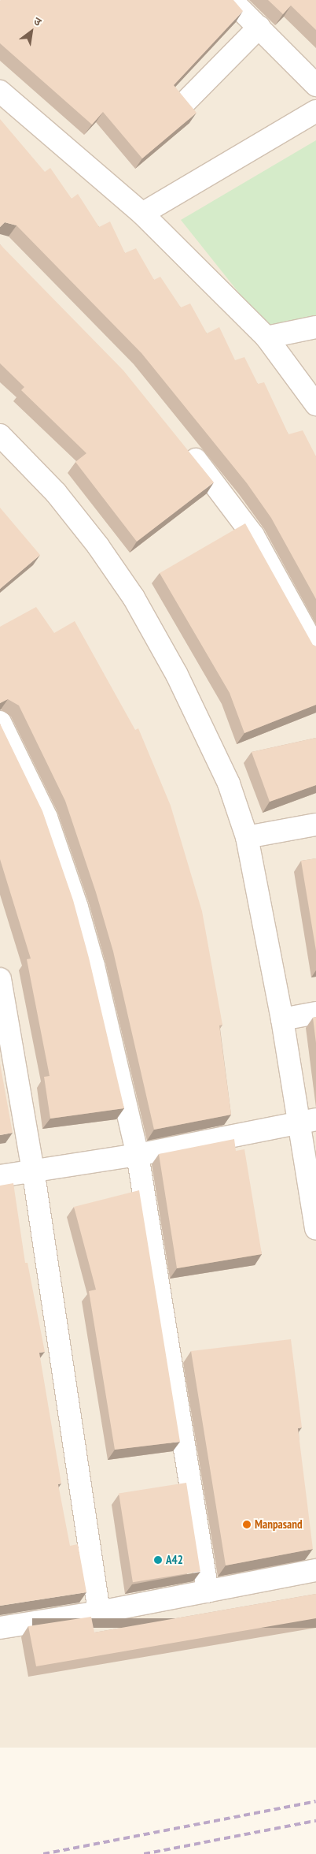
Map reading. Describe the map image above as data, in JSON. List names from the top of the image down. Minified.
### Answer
{"places":["Manpasand","A42"],"north":"top right"}
